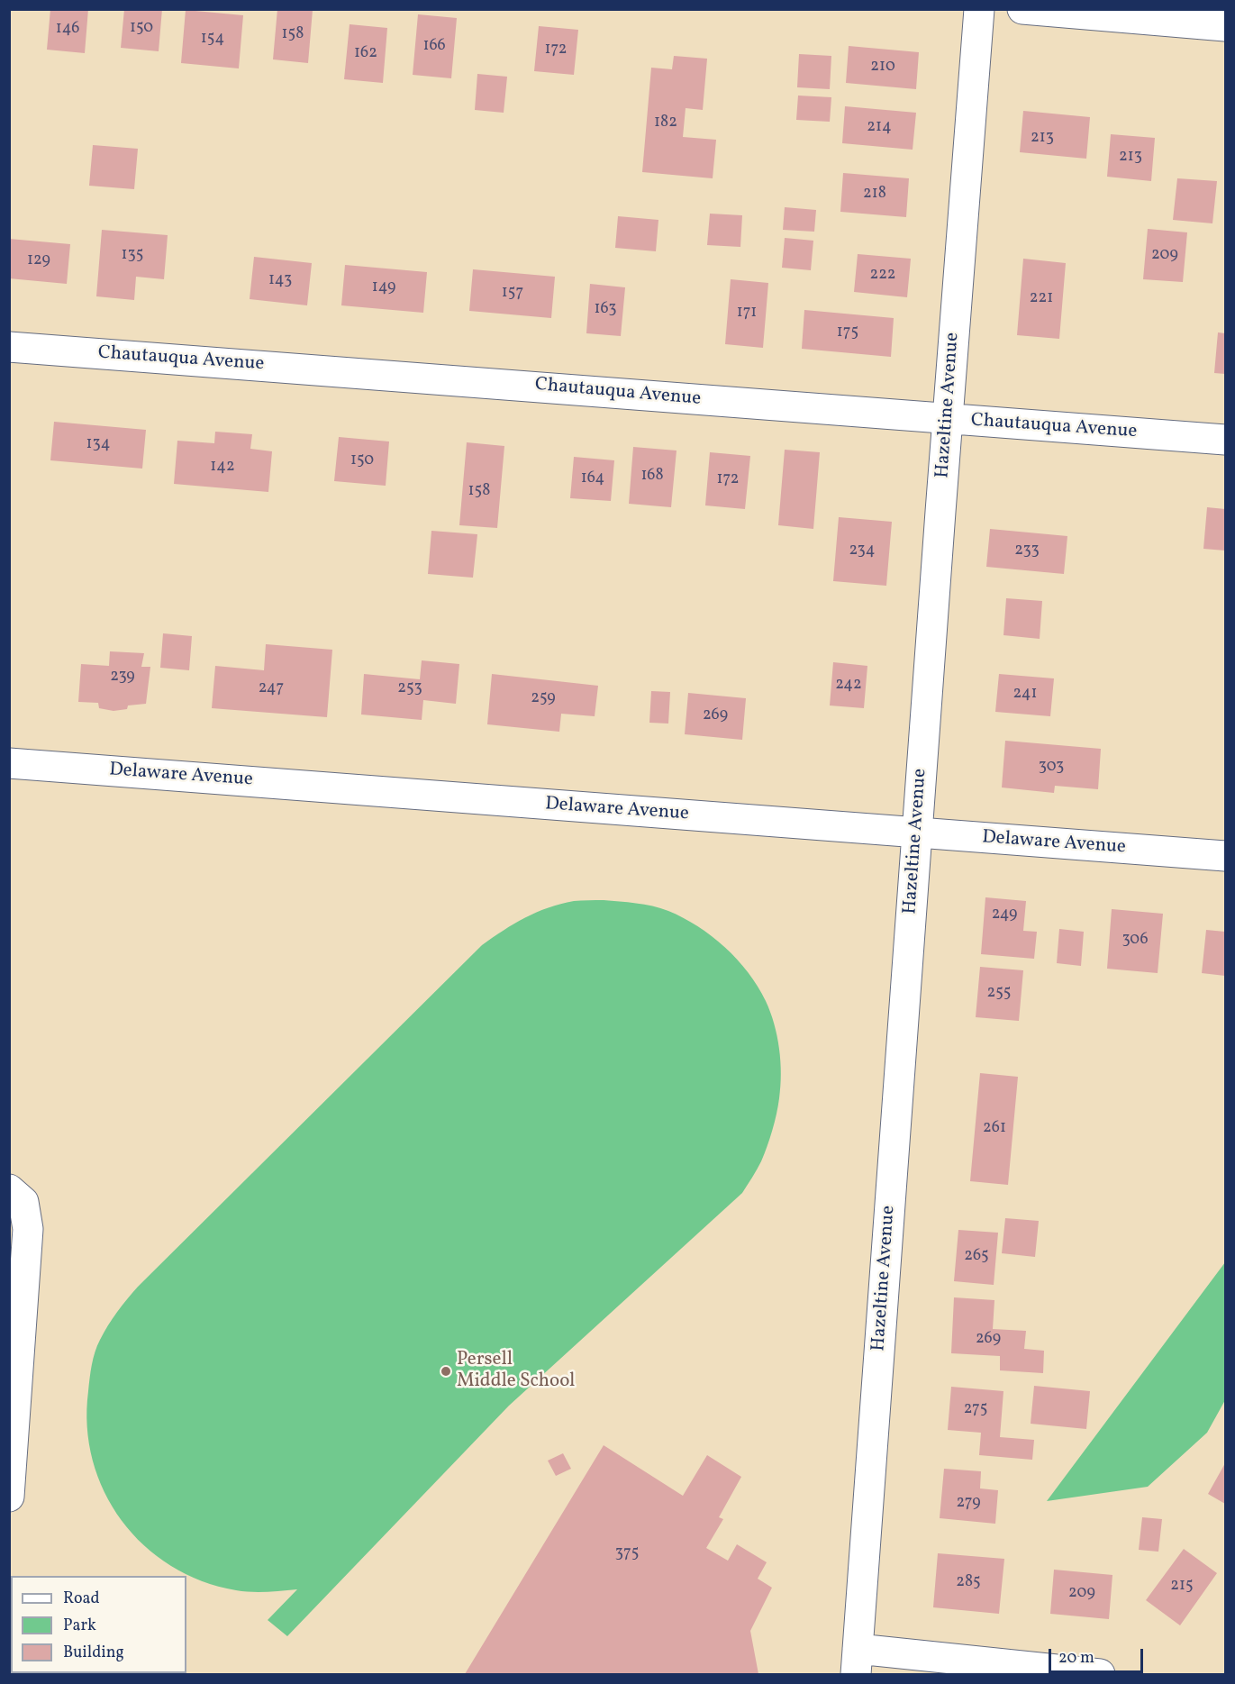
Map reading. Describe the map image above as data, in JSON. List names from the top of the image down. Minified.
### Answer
{"streets":{"street":["Chautauqua Avenue","Hazeltine Avenue","Delaware Avenue"]},"crossings":[["Chautauqua Avenue","Hazeltine Avenue"],["Hazeltine Avenue","Delaware Avenue"]],"places":["Persell Middle School"],"house_numbers":["150","146","158","154","166","172","162","210","182","214","213","213","218","135","209","129","222","143","149","157","221","163","171","175","134","150","142","168","164","172","158","234","233","239","242","247","253","241","259","269","303","249","306","255","261","265","269","275","279","375","285","215","209"],"legend":["Road","Park","Building"],"scale_bar":"20 m"}
